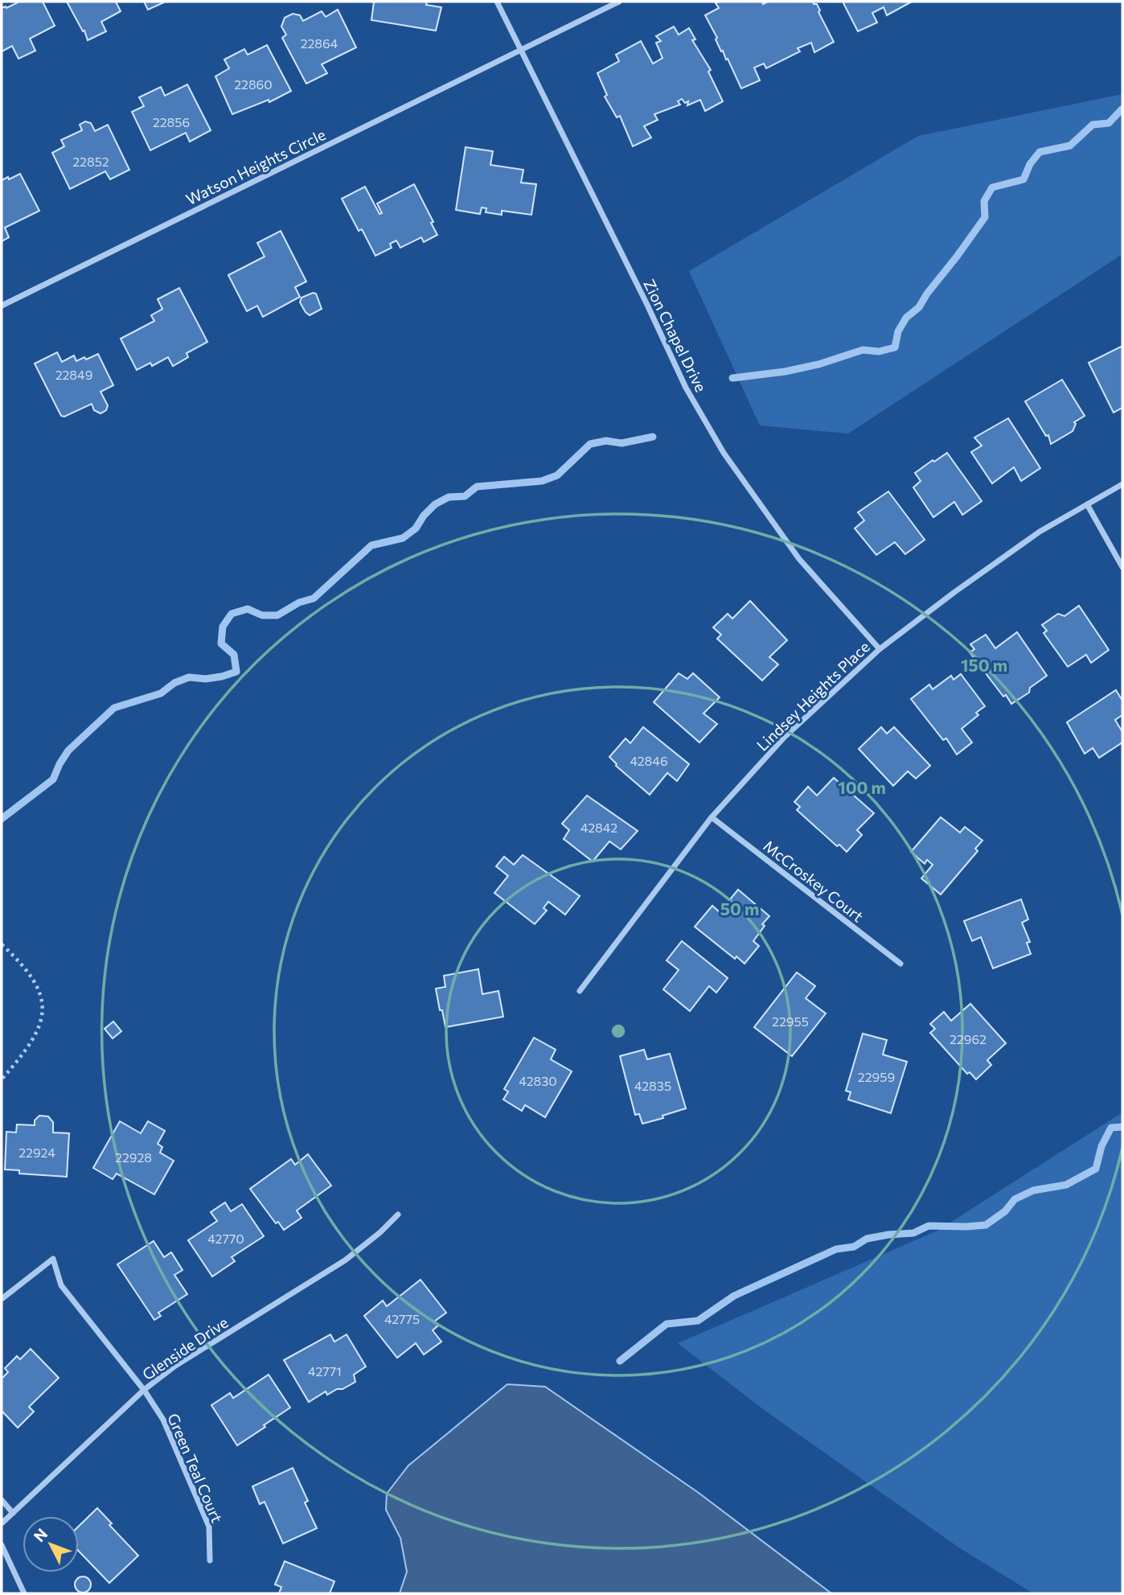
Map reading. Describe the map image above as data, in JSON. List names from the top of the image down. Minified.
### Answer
{"streets":{"street":["Watson Heights Circle","Zion Chapel Drive","Lindsey Heights Place","McCroskey Court","Glenside Drive","Green Teal Court"]},"crossings":[["Watson Heights Circle","Zion Chapel Drive"],["Zion Chapel Drive","Lindsey Heights Place"],["Lindsey Heights Place","McCroskey Court"],["Glenside Drive","Green Teal Court"]],"house_numbers":["22864","22860","22856","22852","22849","42846","42842","22955","22962","22959","42830","42835","22924","22928","42770","42775","42771"],"north":"top left","rings":["150 m","100 m","50 m"]}
